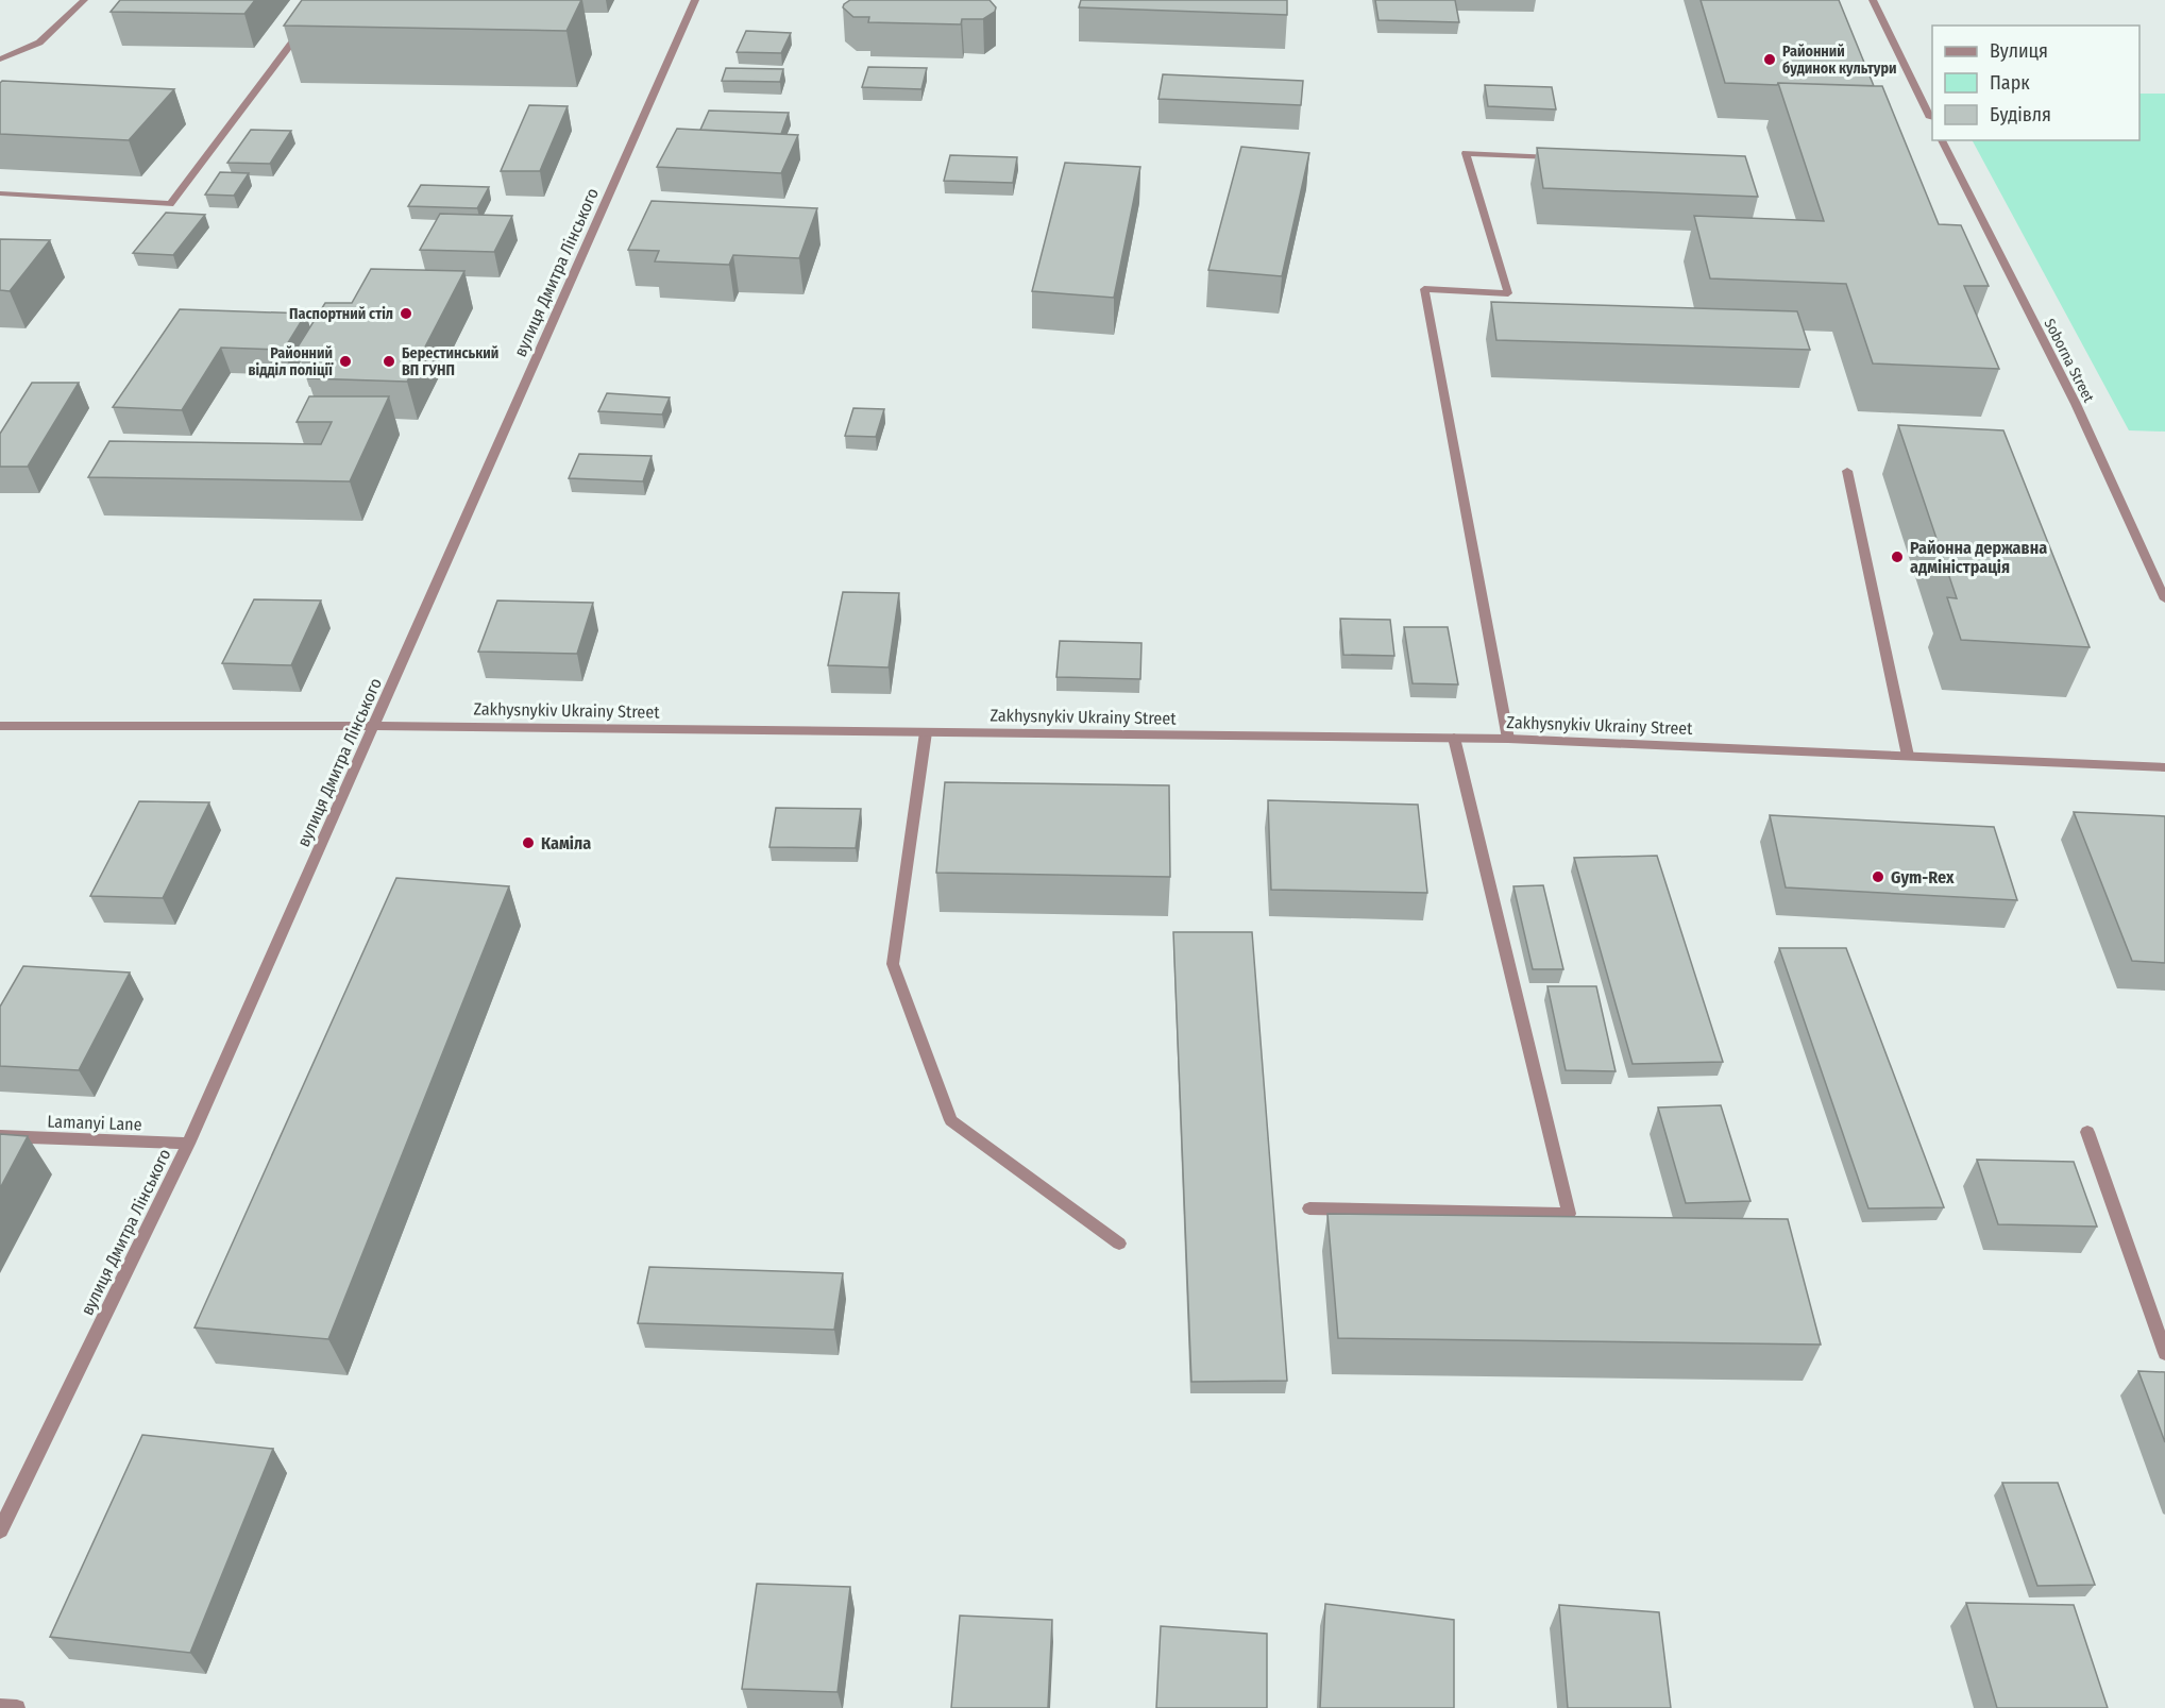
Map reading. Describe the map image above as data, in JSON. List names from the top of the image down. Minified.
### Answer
{"streets":{"street":["вулиця Дмитра Лінського","Soborna Street","Zakhysnykiv Ukrainy Street","Lamanyi Lane"]},"crossings":[["вулиця Дмитра Лінського","Zakhysnykiv Ukrainy Street"],["вулиця Дмитра Лінського","Lamanyi Lane"]],"places":["Районний будинок культури","Паспортний стіл","Районний відділ поліції","Берестинський ВП ГУНП","Районна державна адміністрація","Каміла","Gym-Rex"],"legend":["Вулиця","Парк","Будівля"]}
